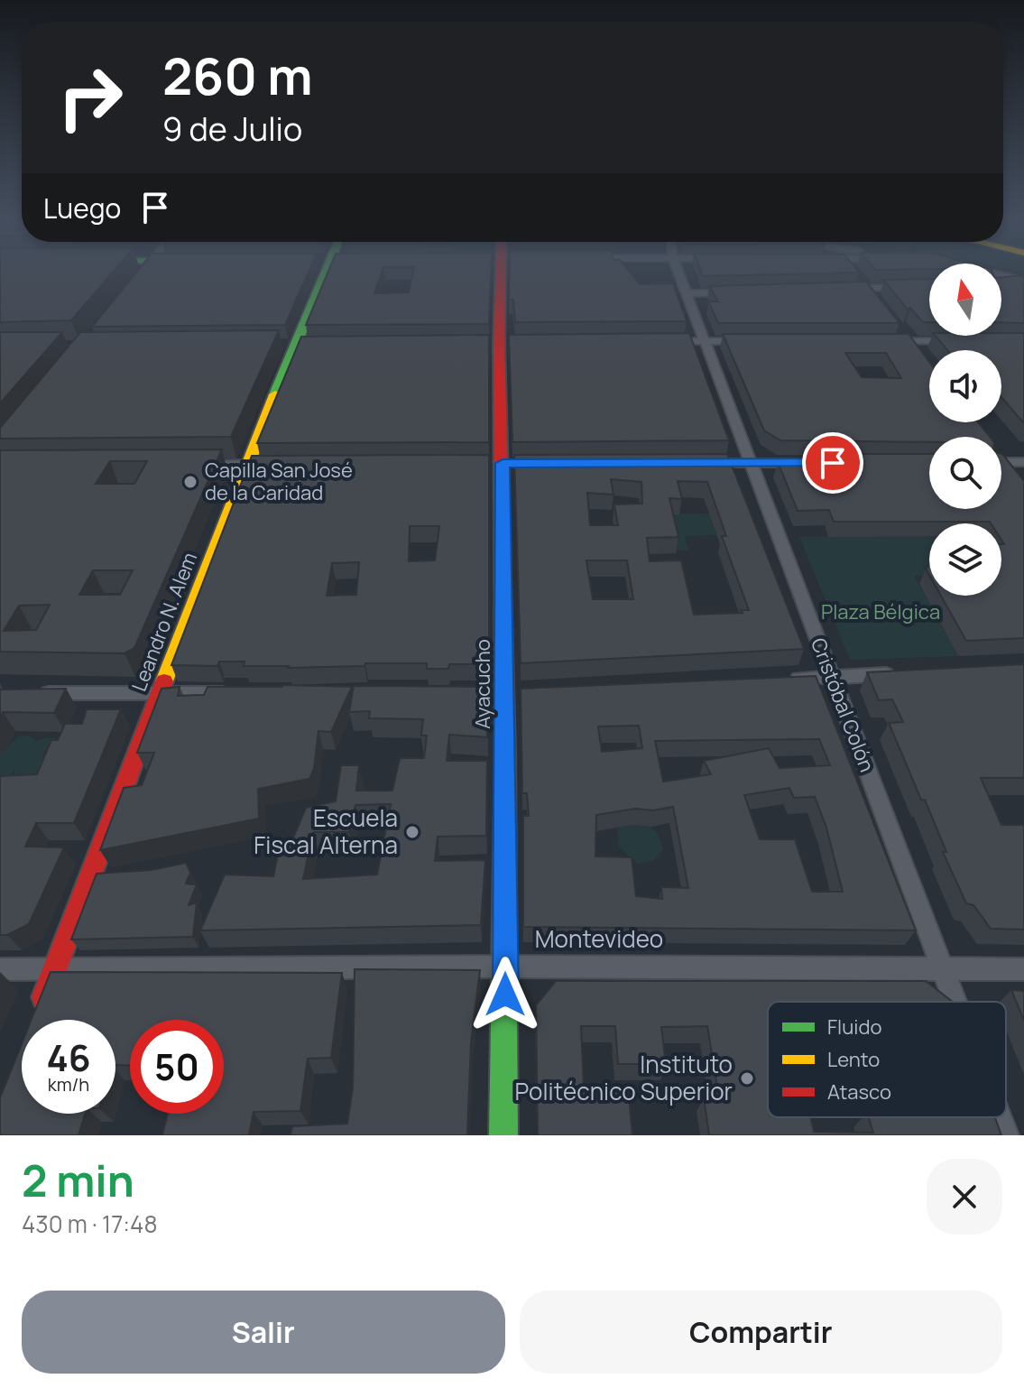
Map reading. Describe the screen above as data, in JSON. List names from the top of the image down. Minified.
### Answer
{"streets":{"main road":["Leandro N. Alem","Ayacucho"],"street":["Cristóbal Colón","Montevideo"]},"crossings":[["Leandro N. Alem","Montevideo"],["Ayacucho","Montevideo"],["Cristóbal Colón","Montevideo"]],"parks":["Plaza Bélgica"],"places":["Capilla San José de la Caridad","Escuela Fiscal Alterna","Instituto Politécnico Superior"],"legend":["Fluido","Lento","Atasco"],"north":"top","page":{"turn":["260 m","9 de Julio"],"then":"Luego","speed":"46 km/h","limit":"50","heading":["2 min","430 m · 17:48"],"buttons":["Salir","Compartir"]}}
